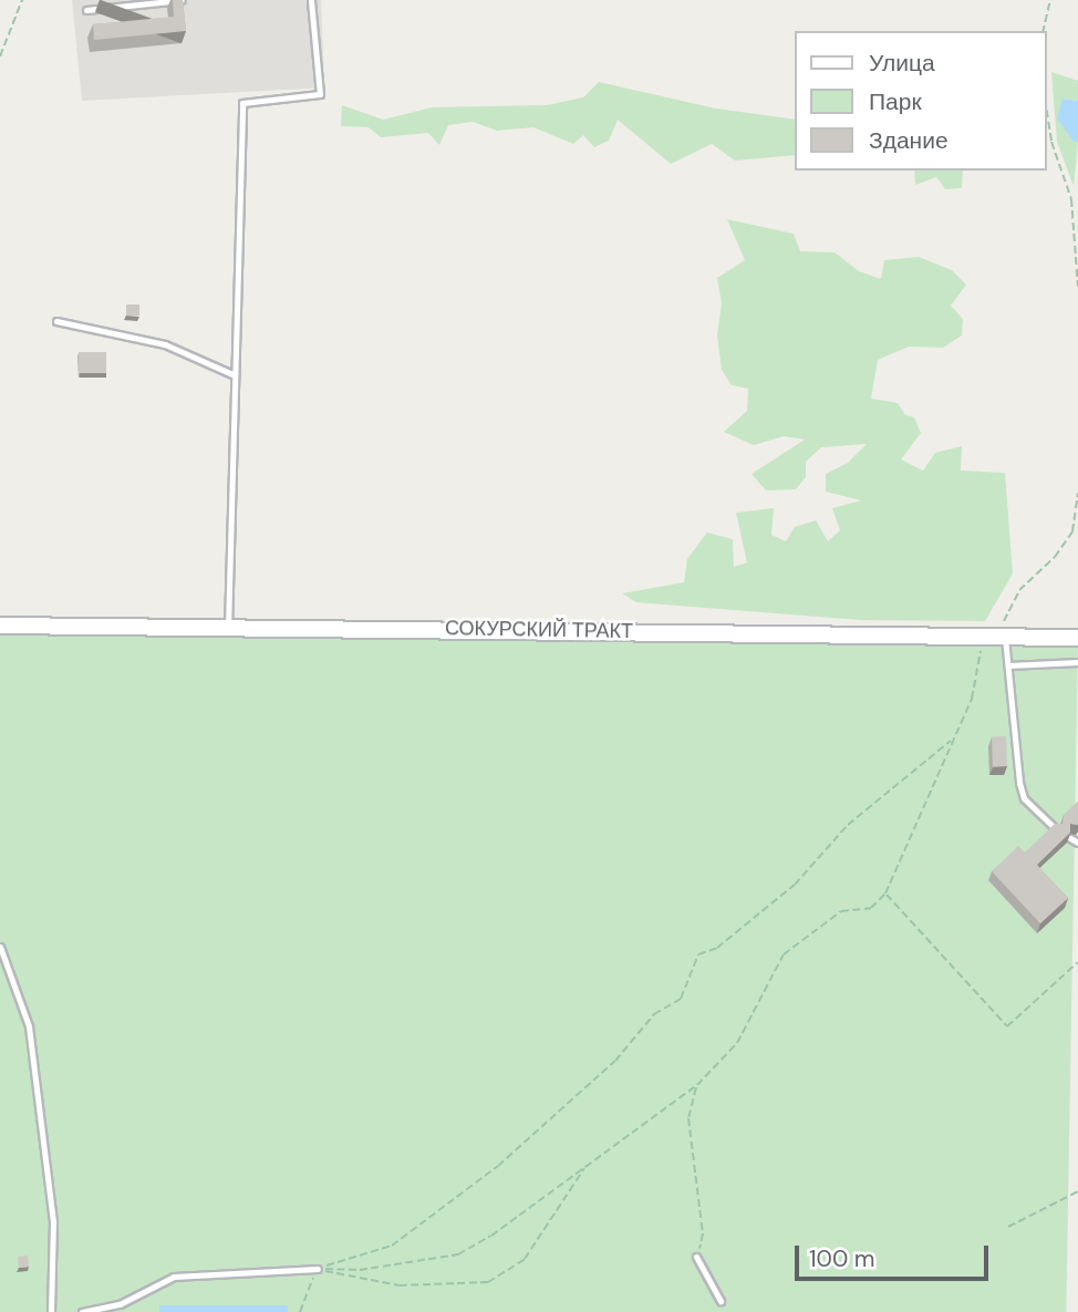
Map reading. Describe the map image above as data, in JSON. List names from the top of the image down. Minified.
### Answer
{"streets":{"street":["СОКУРСКИЙ ТРАКТ"]},"legend":["Улица","Парк","Здание"],"scale_bar":"100 m"}
